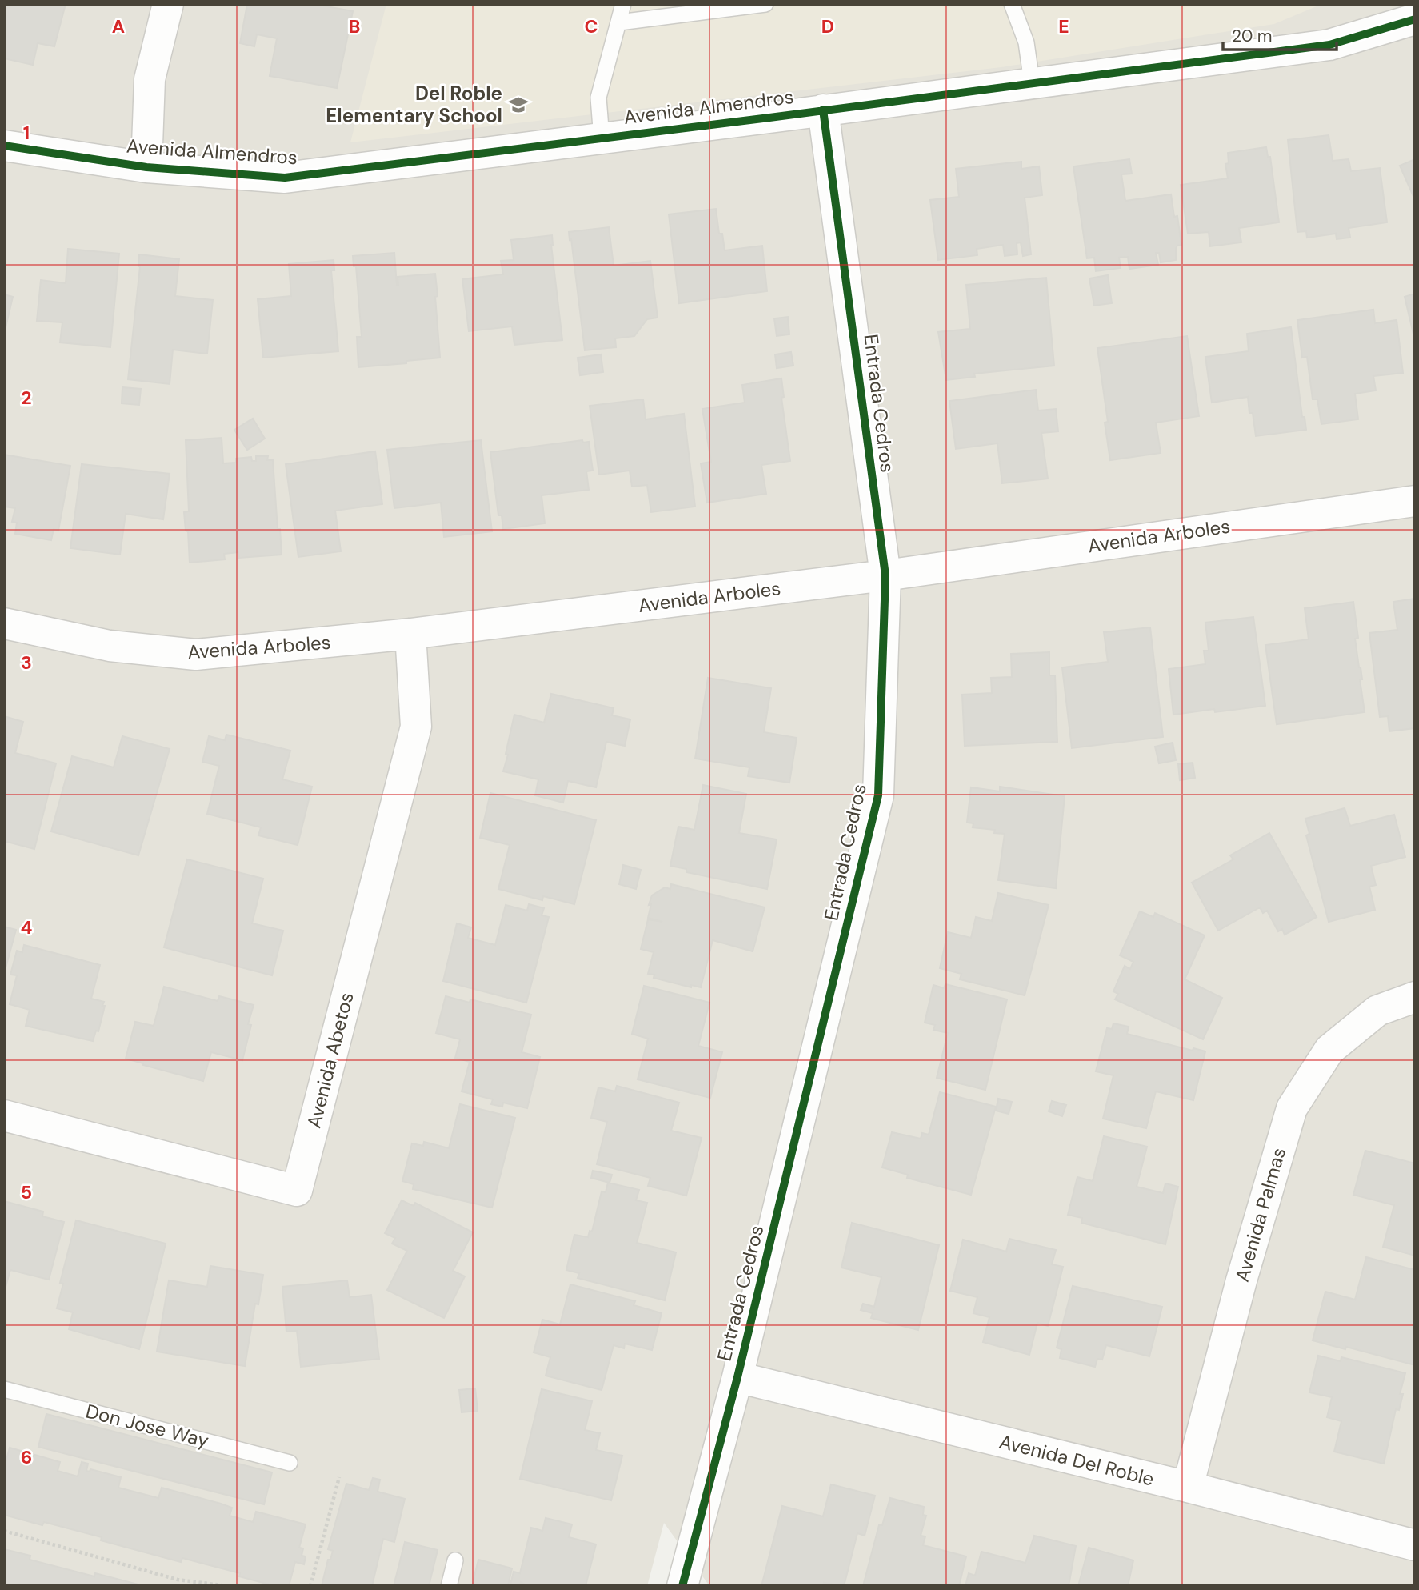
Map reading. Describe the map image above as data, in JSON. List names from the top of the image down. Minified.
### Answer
{"streets":{"street":["Avenida Almendros","Entrada Cedros","Avenida Arboles","Avenida Abetos","Avenida Palmas","Avenida Del Roble"],"lane":["Don Jose Way"]},"crossings":[["Avenida Almendros","Entrada Cedros"],["Entrada Cedros","Avenida Arboles"],["Entrada Cedros","Avenida Del Roble"],["Avenida Arboles","Avenida Abetos"],["Avenida Palmas","Avenida Del Roble"]],"places":{"school or university":["Del Roble Elementary School"]},"scale_bar":"20 m","grid":{"columns":["A","B","C","D","E"],"rows":["1","2","3","4","5","6"]}}
